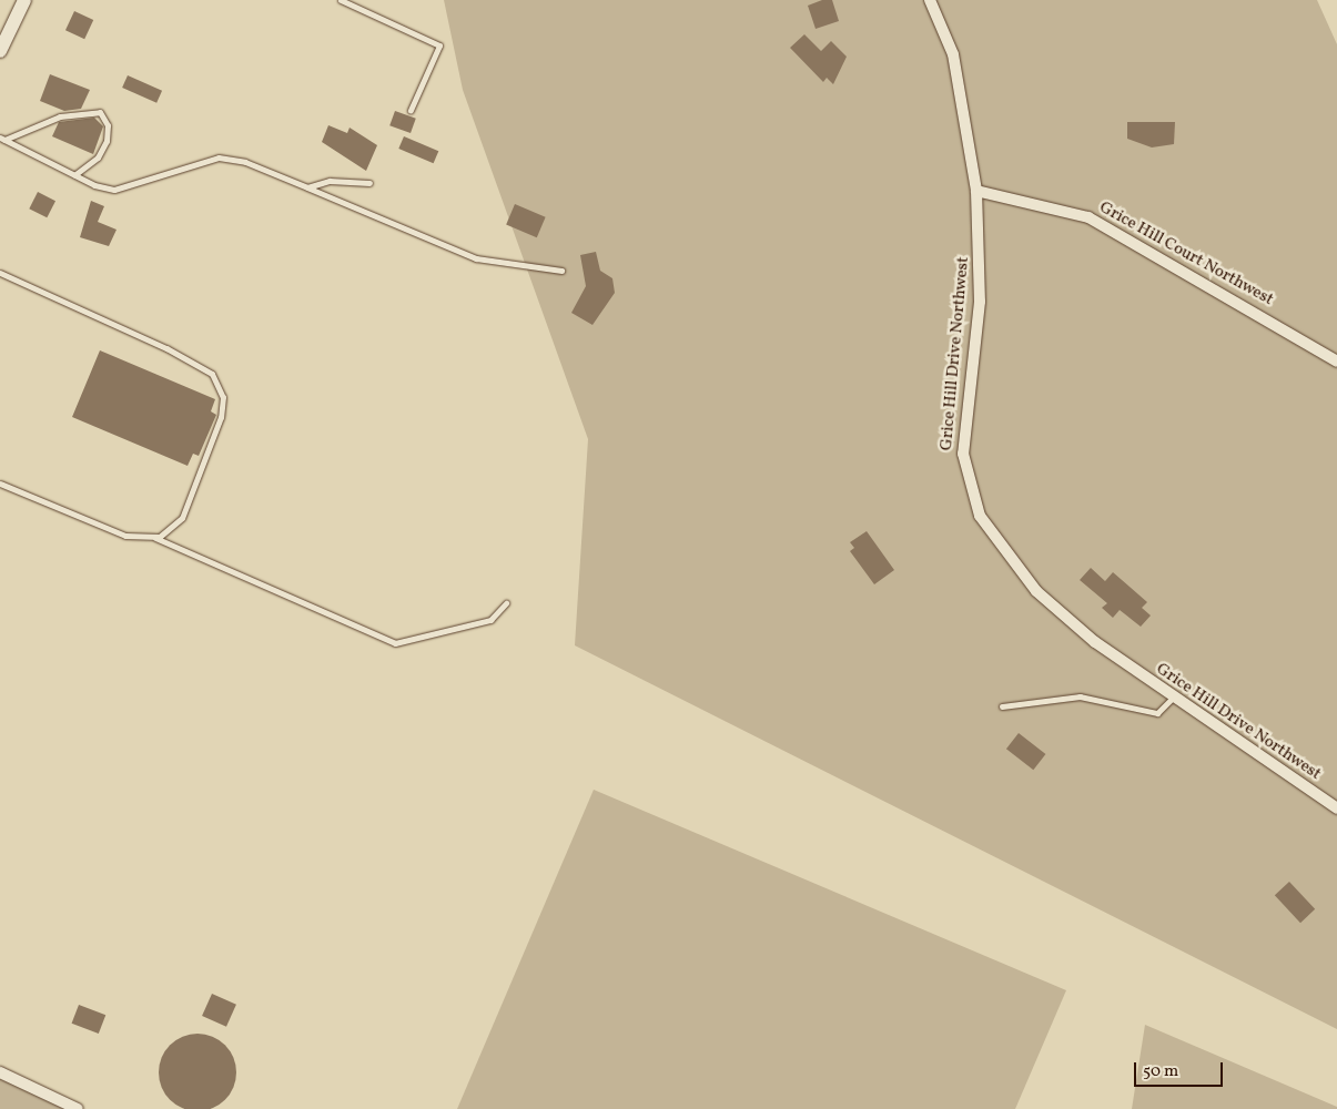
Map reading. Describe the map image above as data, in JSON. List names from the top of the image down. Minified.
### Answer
{"streets":{"street":["Grice Hill Court Northwest","Grice Hill Drive Northwest"]},"crossings":[["Grice Hill Court Northwest","Grice Hill Drive Northwest"]],"scale_bar":"50 m"}
